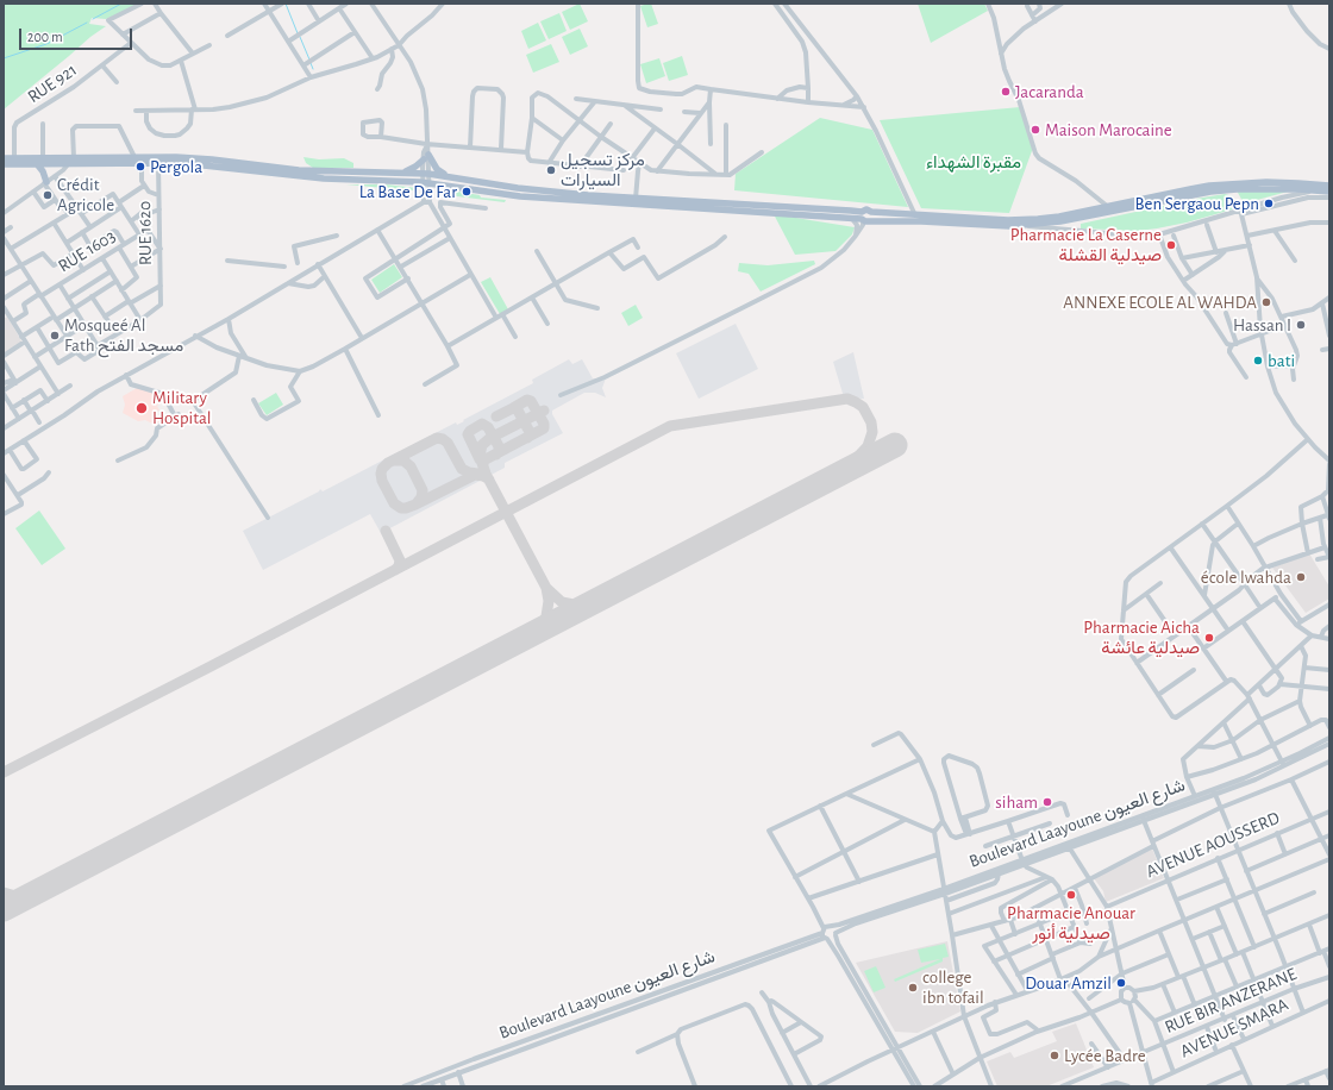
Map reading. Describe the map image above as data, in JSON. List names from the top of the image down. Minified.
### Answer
{"streets":{"street":["RUE 921","RUE 1620","RUE 1603","Boulevard Laayoune شارع العيون","AVENUE AOUSSERD","RUE BIR ANZERANE","AVENUE SMARA"]},"parks":["مقبرة الشهداء"],"places":["Jacaranda","Maison Marocaine","Pergola","مركز تسجيل السيارات","La Base De Far","Crédit Agricole","Ben Sergaou Pepn","Pharmacie La Caserne صيدلية القشلة","ANNEXE ECOLE AL WAHDA","Hassan I","Mosqueé Al Fath مسجد الفتح","bati","Military Hospital","école lwahda","Pharmacie Aicha صيدلية عائشة","siham","Pharmacie Anouar صيدلية أنور","Douar Amzil","college ibn tofail","Lycée Badre"],"scale_bar":"200 m"}
